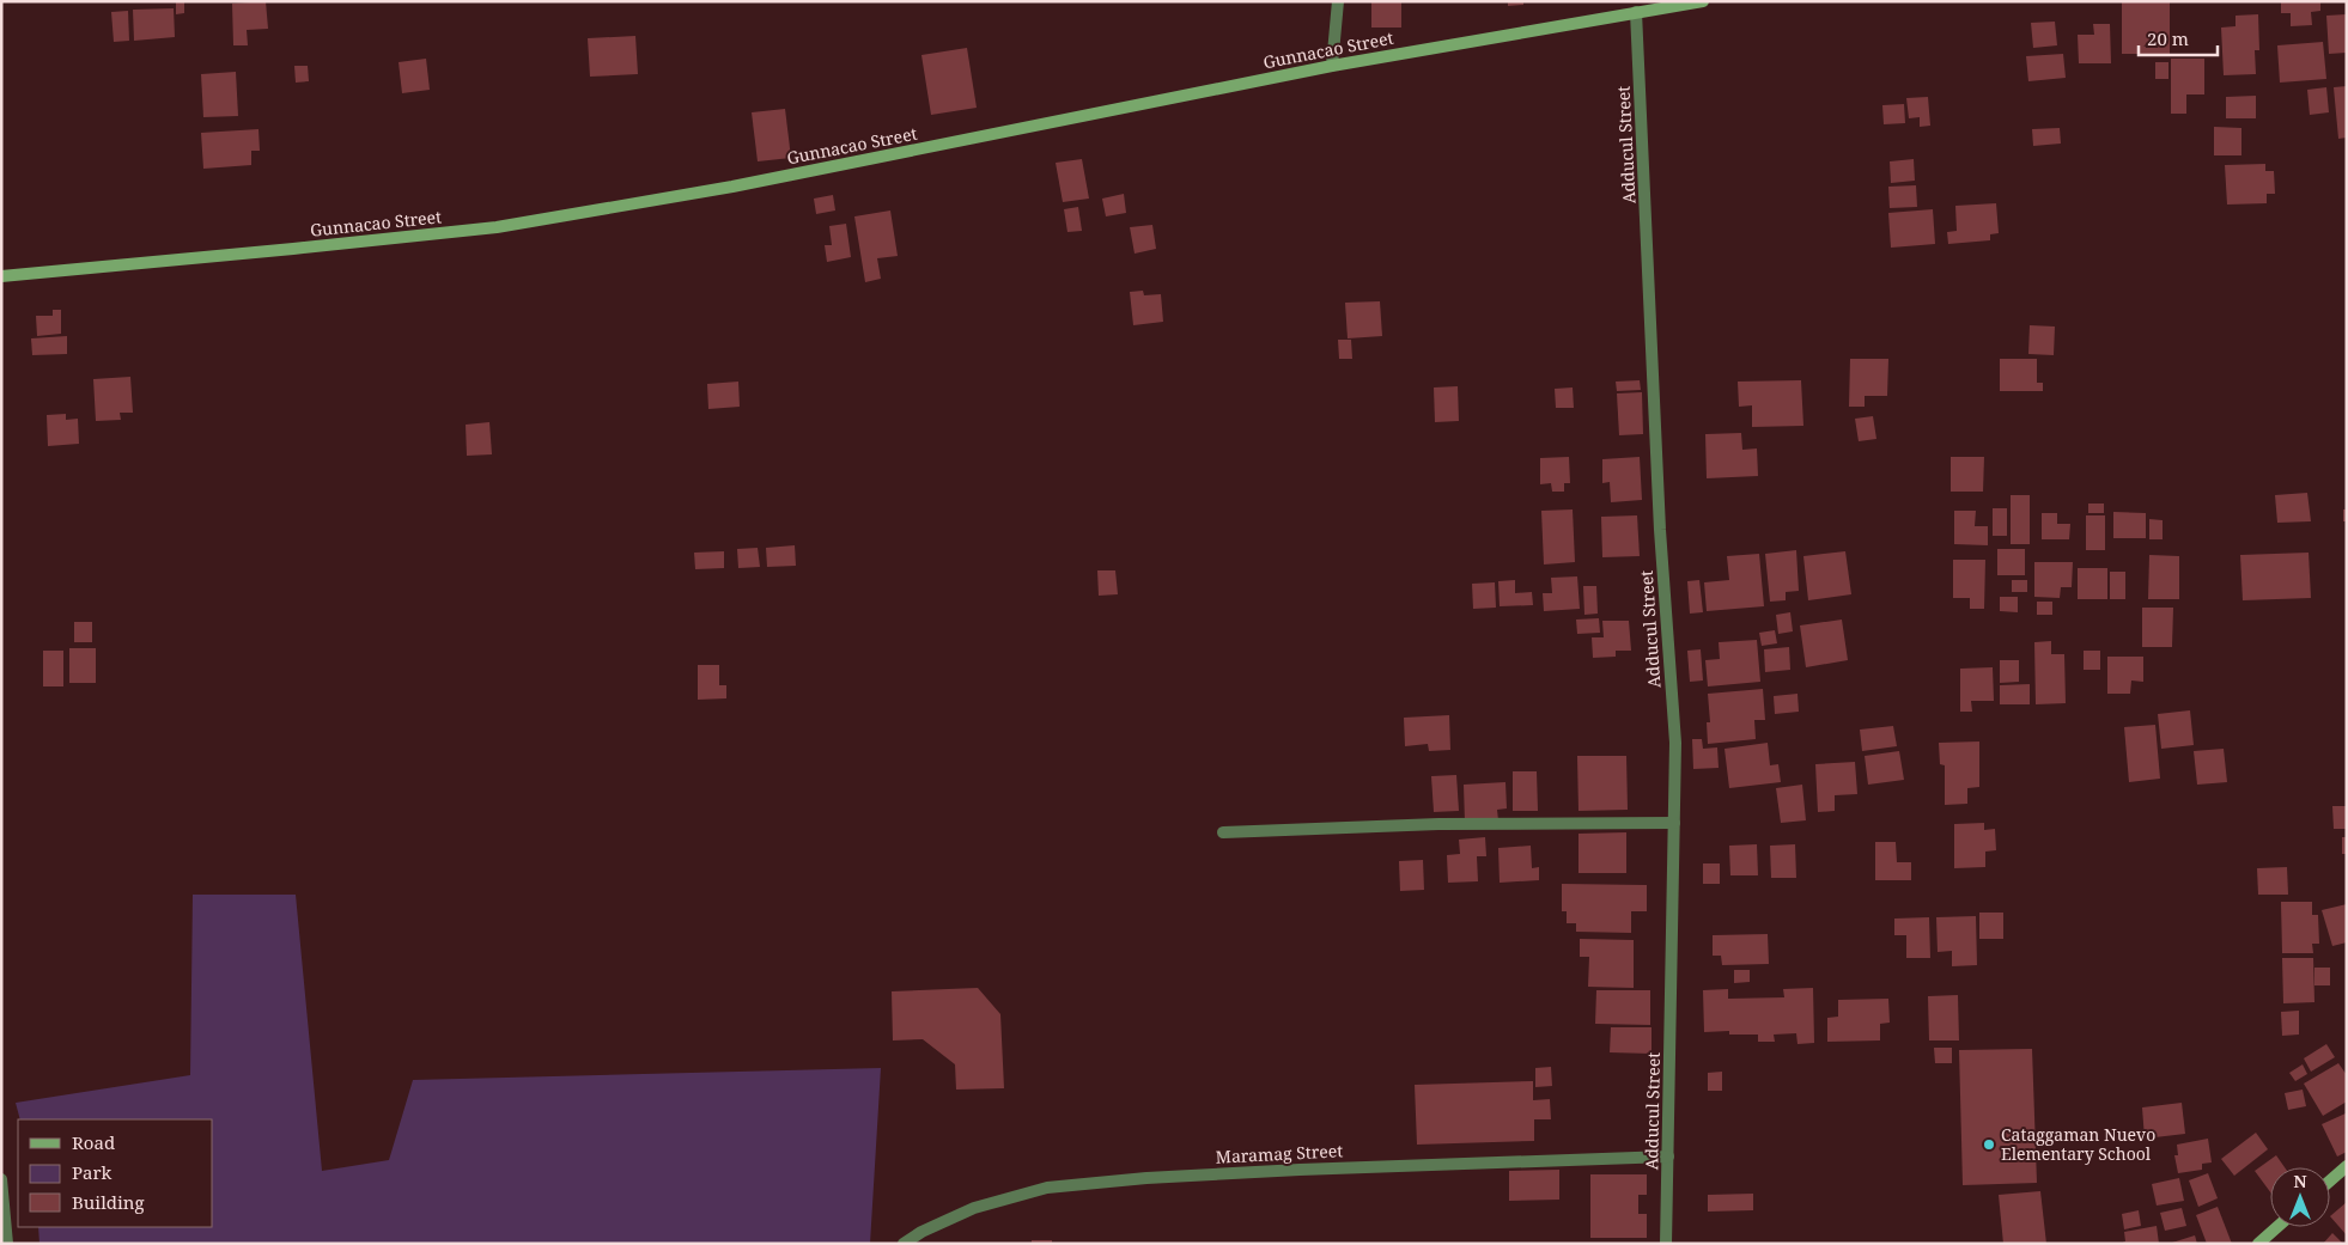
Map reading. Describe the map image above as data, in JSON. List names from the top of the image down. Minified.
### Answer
{"streets":{"street":["Gunnacao Street","Adducul Street","Maramag Street"]},"crossings":[["Gunnacao Street","Adducul Street"],["Adducul Street","Maramag Street"]],"places":["Cataggaman Nuevo Elementary School"],"legend":["Road","Park","Building"],"scale_bar":"20 m","north":"top"}
